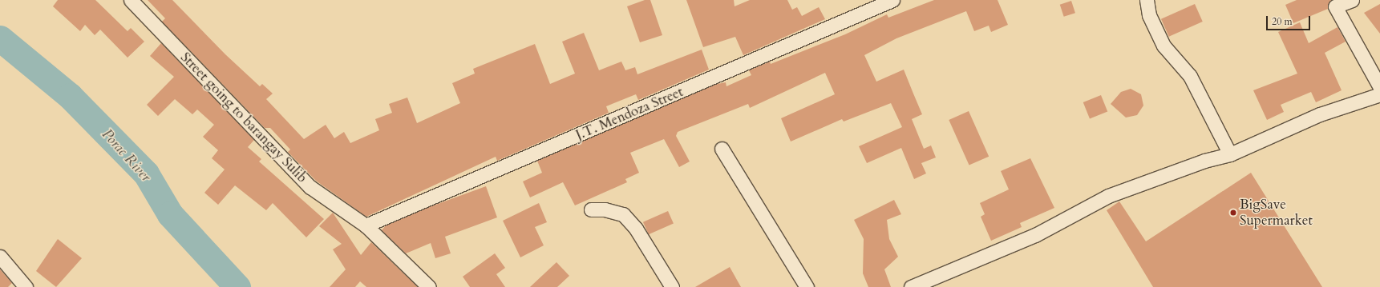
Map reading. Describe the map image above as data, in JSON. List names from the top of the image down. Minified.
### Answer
{"streets":{"street":["J.T. Mendoza Street","Street going to barangay Sulib"]},"crossings":[["J.T. Mendoza Street","Street going to barangay Sulib"]],"water":["Porac River"],"places":["BigSave Supermarket"],"scale_bar":"20 m"}
